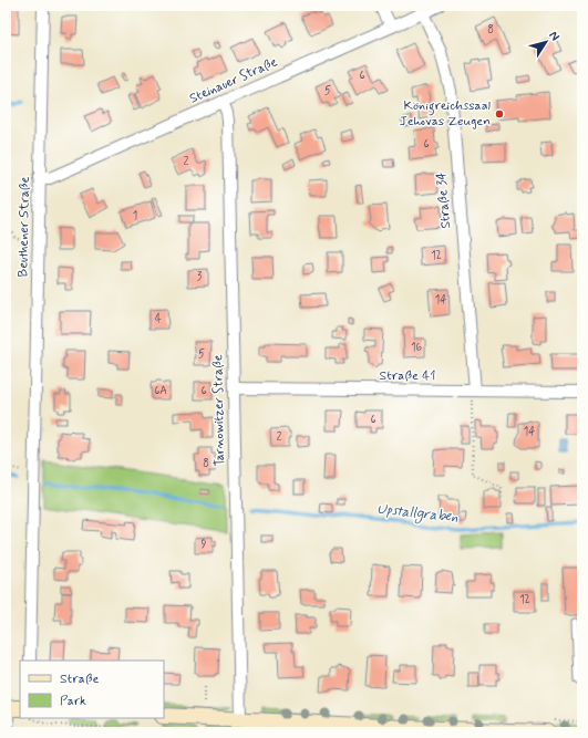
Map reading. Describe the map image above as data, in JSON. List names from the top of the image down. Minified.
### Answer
{"streets":{"street":["Steinauer Straße","Straße 34","Beuthener Straße","Straße 41","Tarnowitzer Straße"]},"crossings":[["Steinauer Straße","Straße 34"],["Steinauer Straße","Beuthener Straße"],["Steinauer Straße","Tarnowitzer Straße"],["Straße 34","Straße 41"],["Straße 41","Tarnowitzer Straße"]],"water":["Upstallgraben"],"places":["Königreichssaal Jehovas Zeugen"],"house_numbers":["8","6","5","6","2","1","12","3","14","4","16","5","6A","6","6","14","2","8","9","12"],"legend":["Straße","Park"],"north":"top right"}
